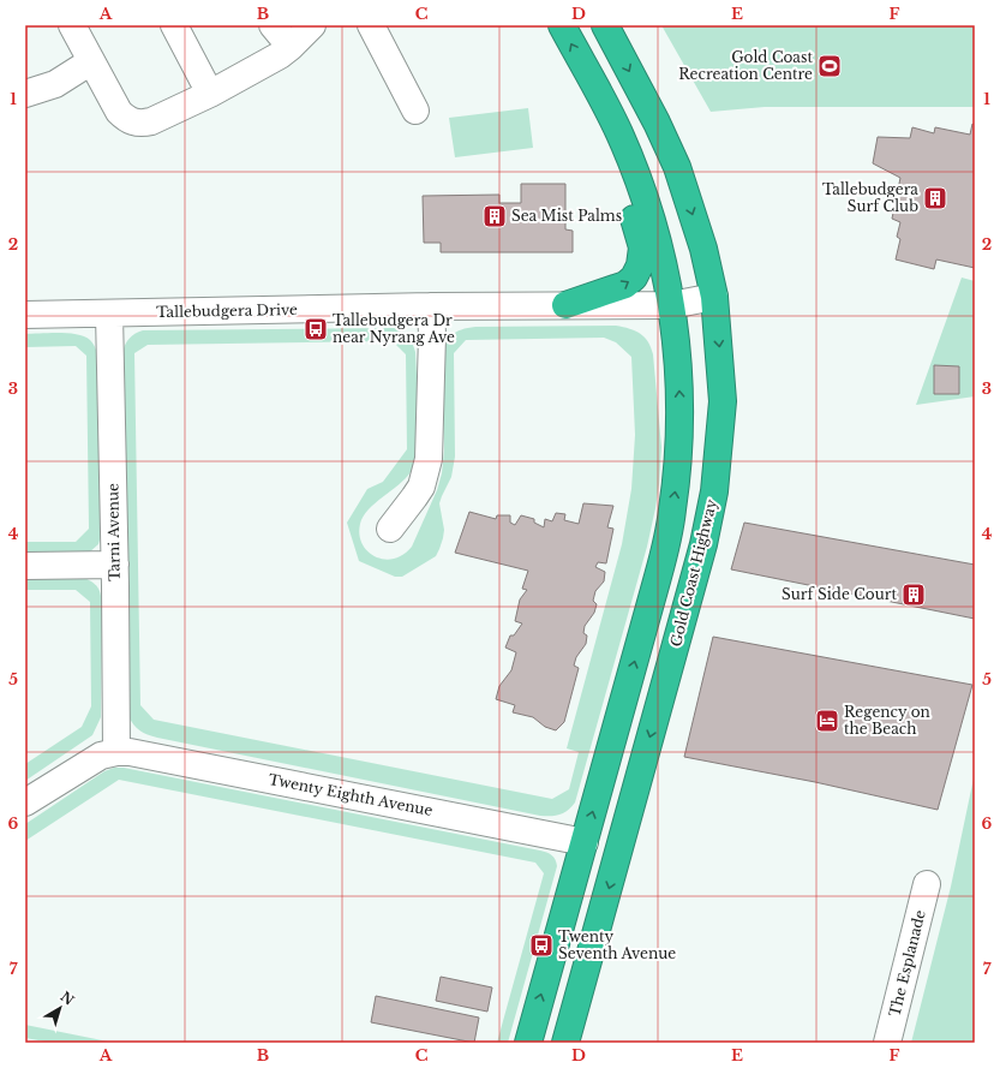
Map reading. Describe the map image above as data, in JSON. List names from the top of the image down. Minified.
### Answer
{"streets":{"highway":["Gold Coast Highway"],"street":["Tallebudgera Drive","Tarni Avenue","Twenty Eighth Avenue","The Esplanade"]},"crossings":[["Tallebudgera Drive","Tarni Avenue"],["Tallebudgera Drive","Gold Coast Highway"],["Tarni Avenue","Twenty Eighth Avenue"]],"places":{"sports":["Gold Coast Recreation Centre"],"building":["Tallebudgera Surf Club","Sea Mist Palms","Surf Side Court"],"bus stop":["Tallebudgera Dr near Nyrang Ave","Twenty Seventh Avenue"],"hotel":["Regency on the Beach"]},"north":"top right","grid":{"columns":["A","B","C","D","E","F"],"rows":["1","2","3","4","5","6","7"]}}
